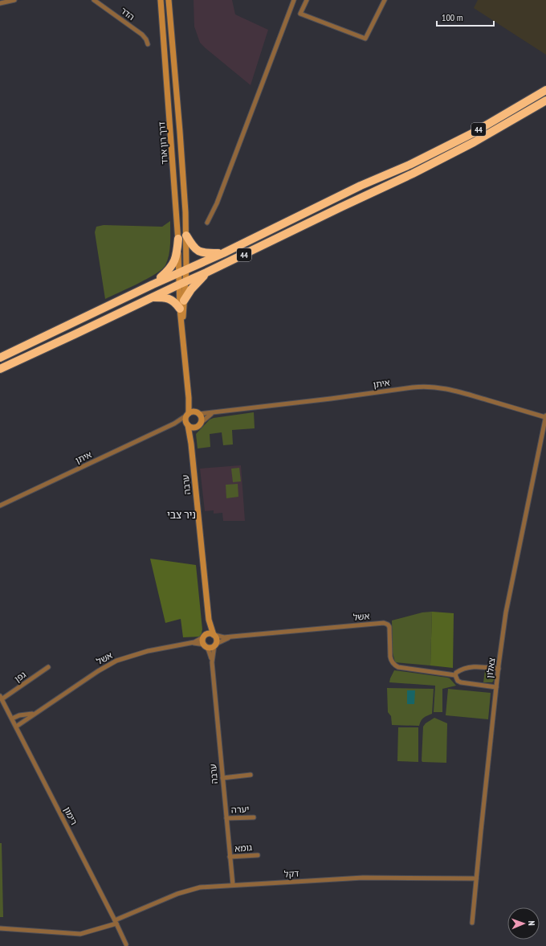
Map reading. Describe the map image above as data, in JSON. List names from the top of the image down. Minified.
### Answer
{"streets":{"highway":["44"],"main road":["דרך רון ארד","ערבה"],"street":["הדר","איתן","אשל","צאלון","גפן","יערה","רימון","גומא","דקל"]},"crossings":[["44","דרך רון ארד"],["איתן","ערבה"],["איתן","צאלון"],["ערבה","אשל"],["ערבה","יערה"],["ערבה","גומא"],["ערבה","דקל"],["אשל","צאלון"],["אשל","רימון"],["צאלון","דקל"],["גפן","רימון"],["רימון","דקל"]],"districts":["ניר צבי"],"scale_bar":"100 m","north":"right"}
